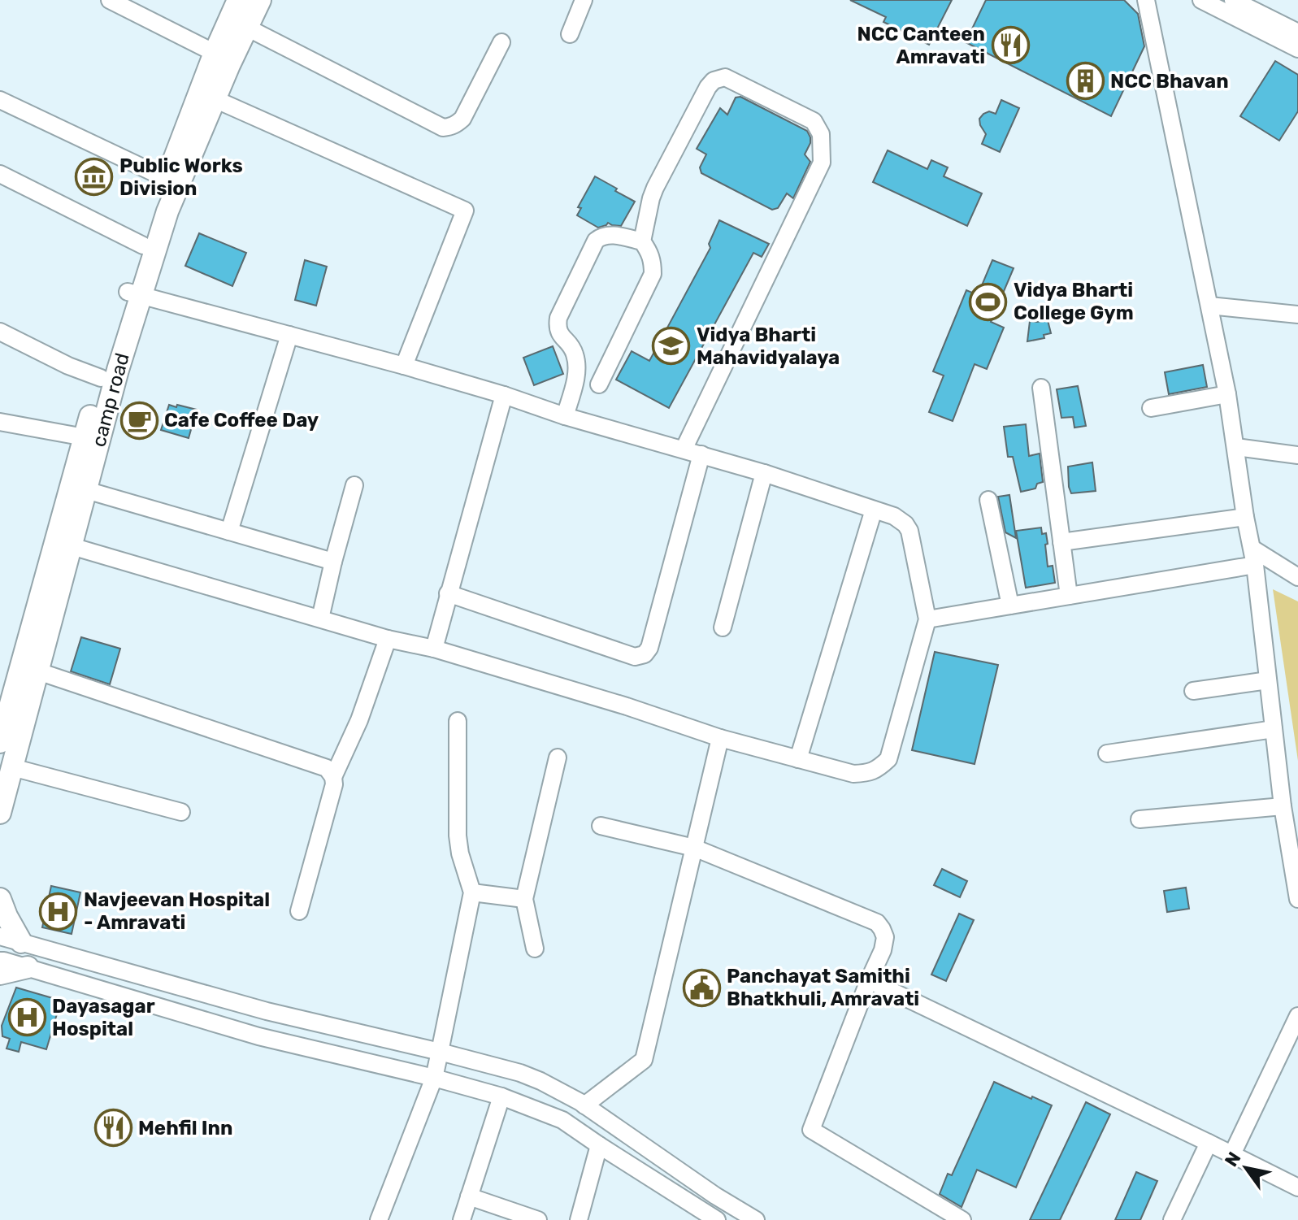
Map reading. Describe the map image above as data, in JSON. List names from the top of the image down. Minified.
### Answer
{"streets":{"main road":["camp road"]},"places":{"restaurant":["NCC Canteen Amravati","Mehfil Inn"],"building":["NCC Bhavan"],"museum":["Public Works Division"],"sports":["Vidya Bharti College Gym"],"school or university":["Vidya Bharti Mahavidyalaya"],"cafe":["Cafe Coffee Day"],"hospital":["Navjeevan Hospital - Amravati","Dayasagar Hospital"],"public building":["Panchayat Samithi Bhatkhuli, Amravati"]},"north":"top left"}
